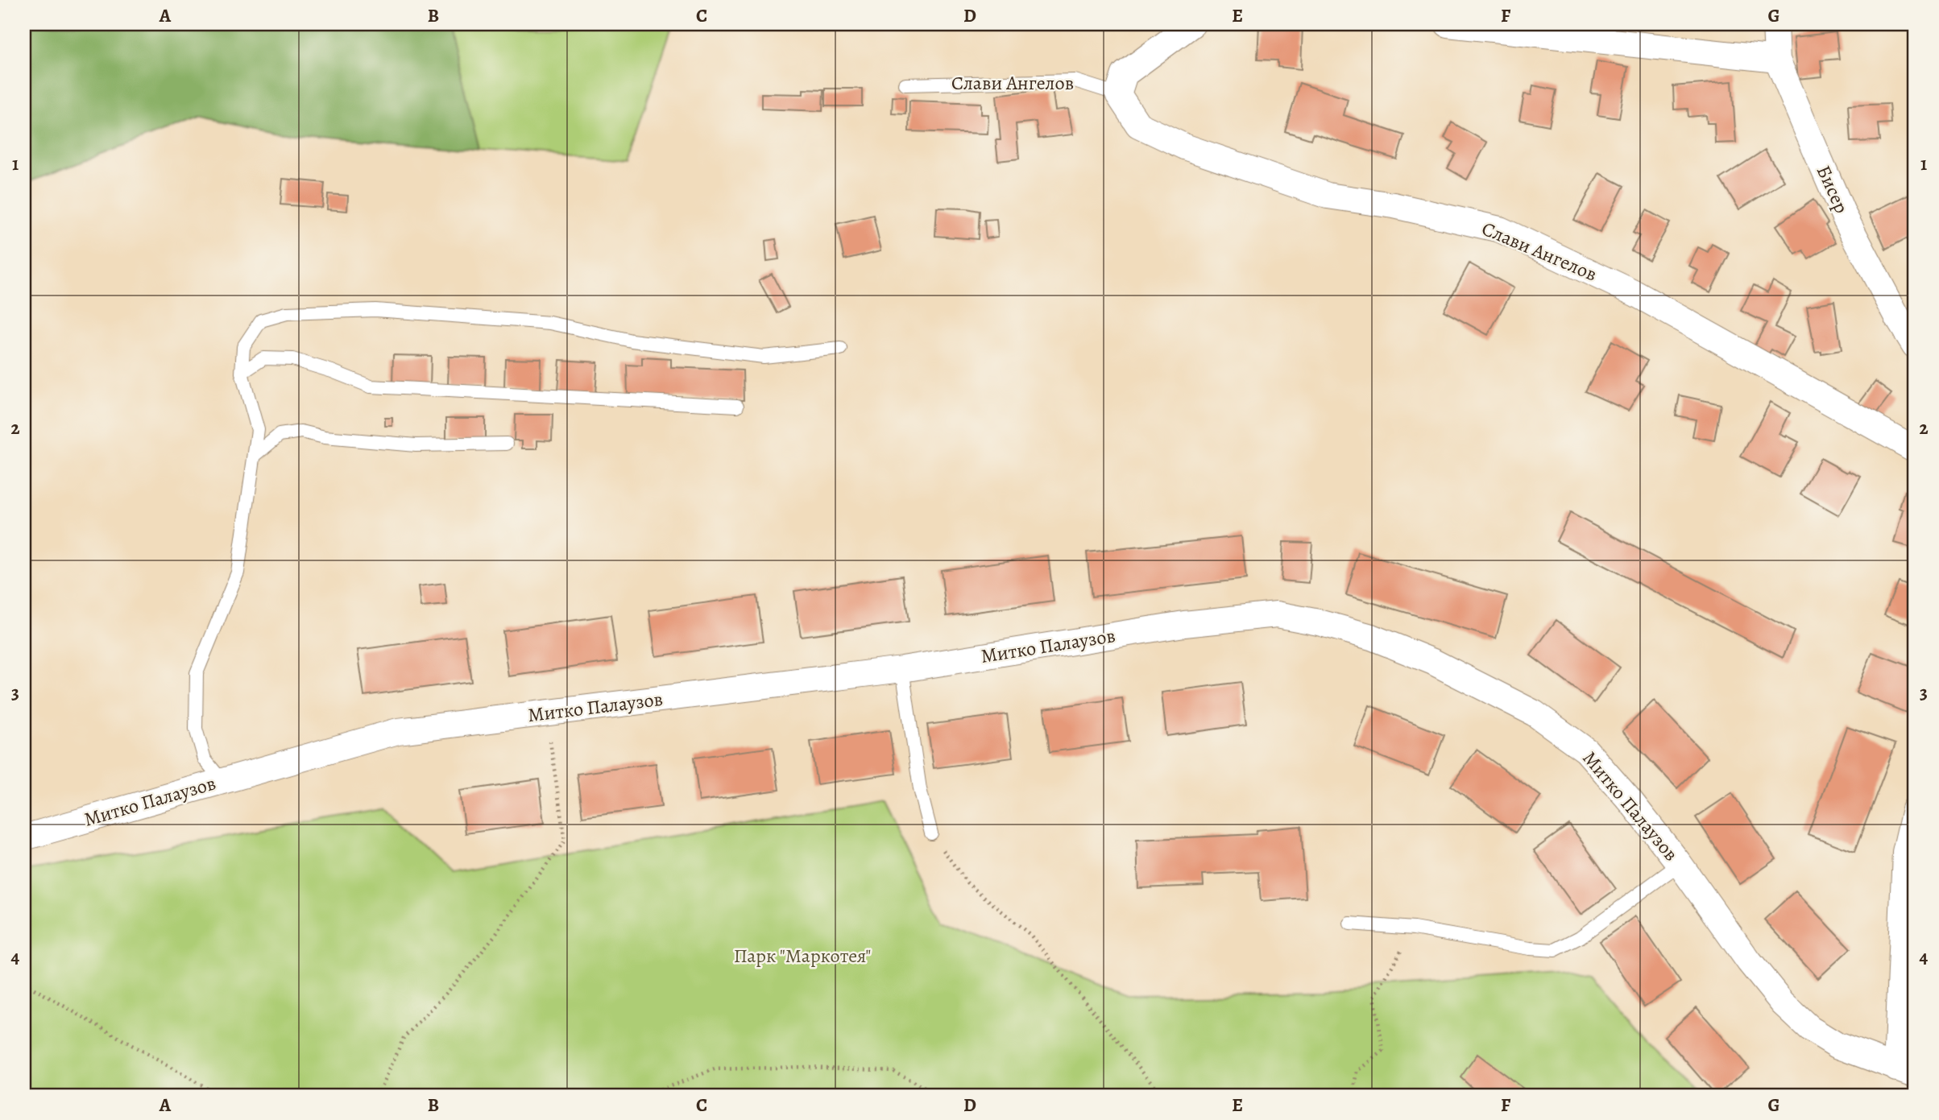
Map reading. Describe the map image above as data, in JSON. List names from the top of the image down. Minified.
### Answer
{"streets":{"street":["Слави Ангелов","Бисер","Митко Палаузов"]},"parks":["Парк \"Маркотея\""],"grid":{"columns":["A","B","C","D","E","F","G"],"rows":["1","2","3","4"]}}
